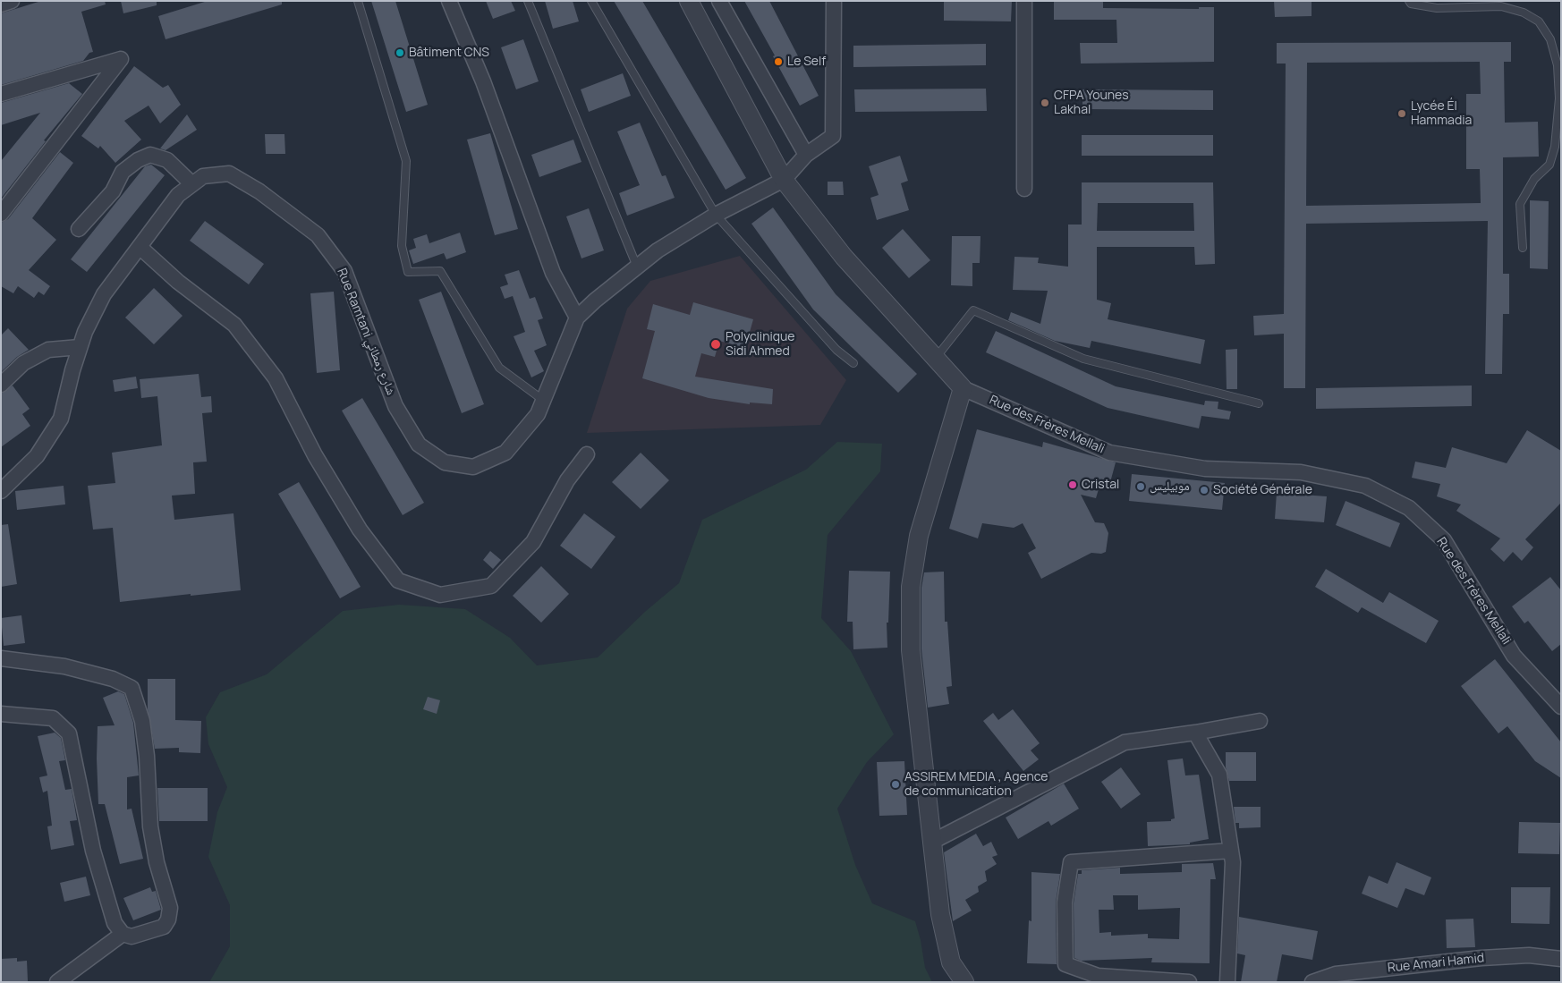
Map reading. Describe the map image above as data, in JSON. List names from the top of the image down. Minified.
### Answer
{"streets":{"street":["Rue Ramtani شارع رمطاني","Rue des Frères Mellali","Rue Amari Hamid"]},"places":["Bâtiment CNS","Le Self","CFPA Younes Lakhal","Lycée Él Hammadia","Polyclinique Sidi Ahmed","Cristal","موبيليس","Société Générale","ASSIREM MEDIA , Agence de communication"]}
